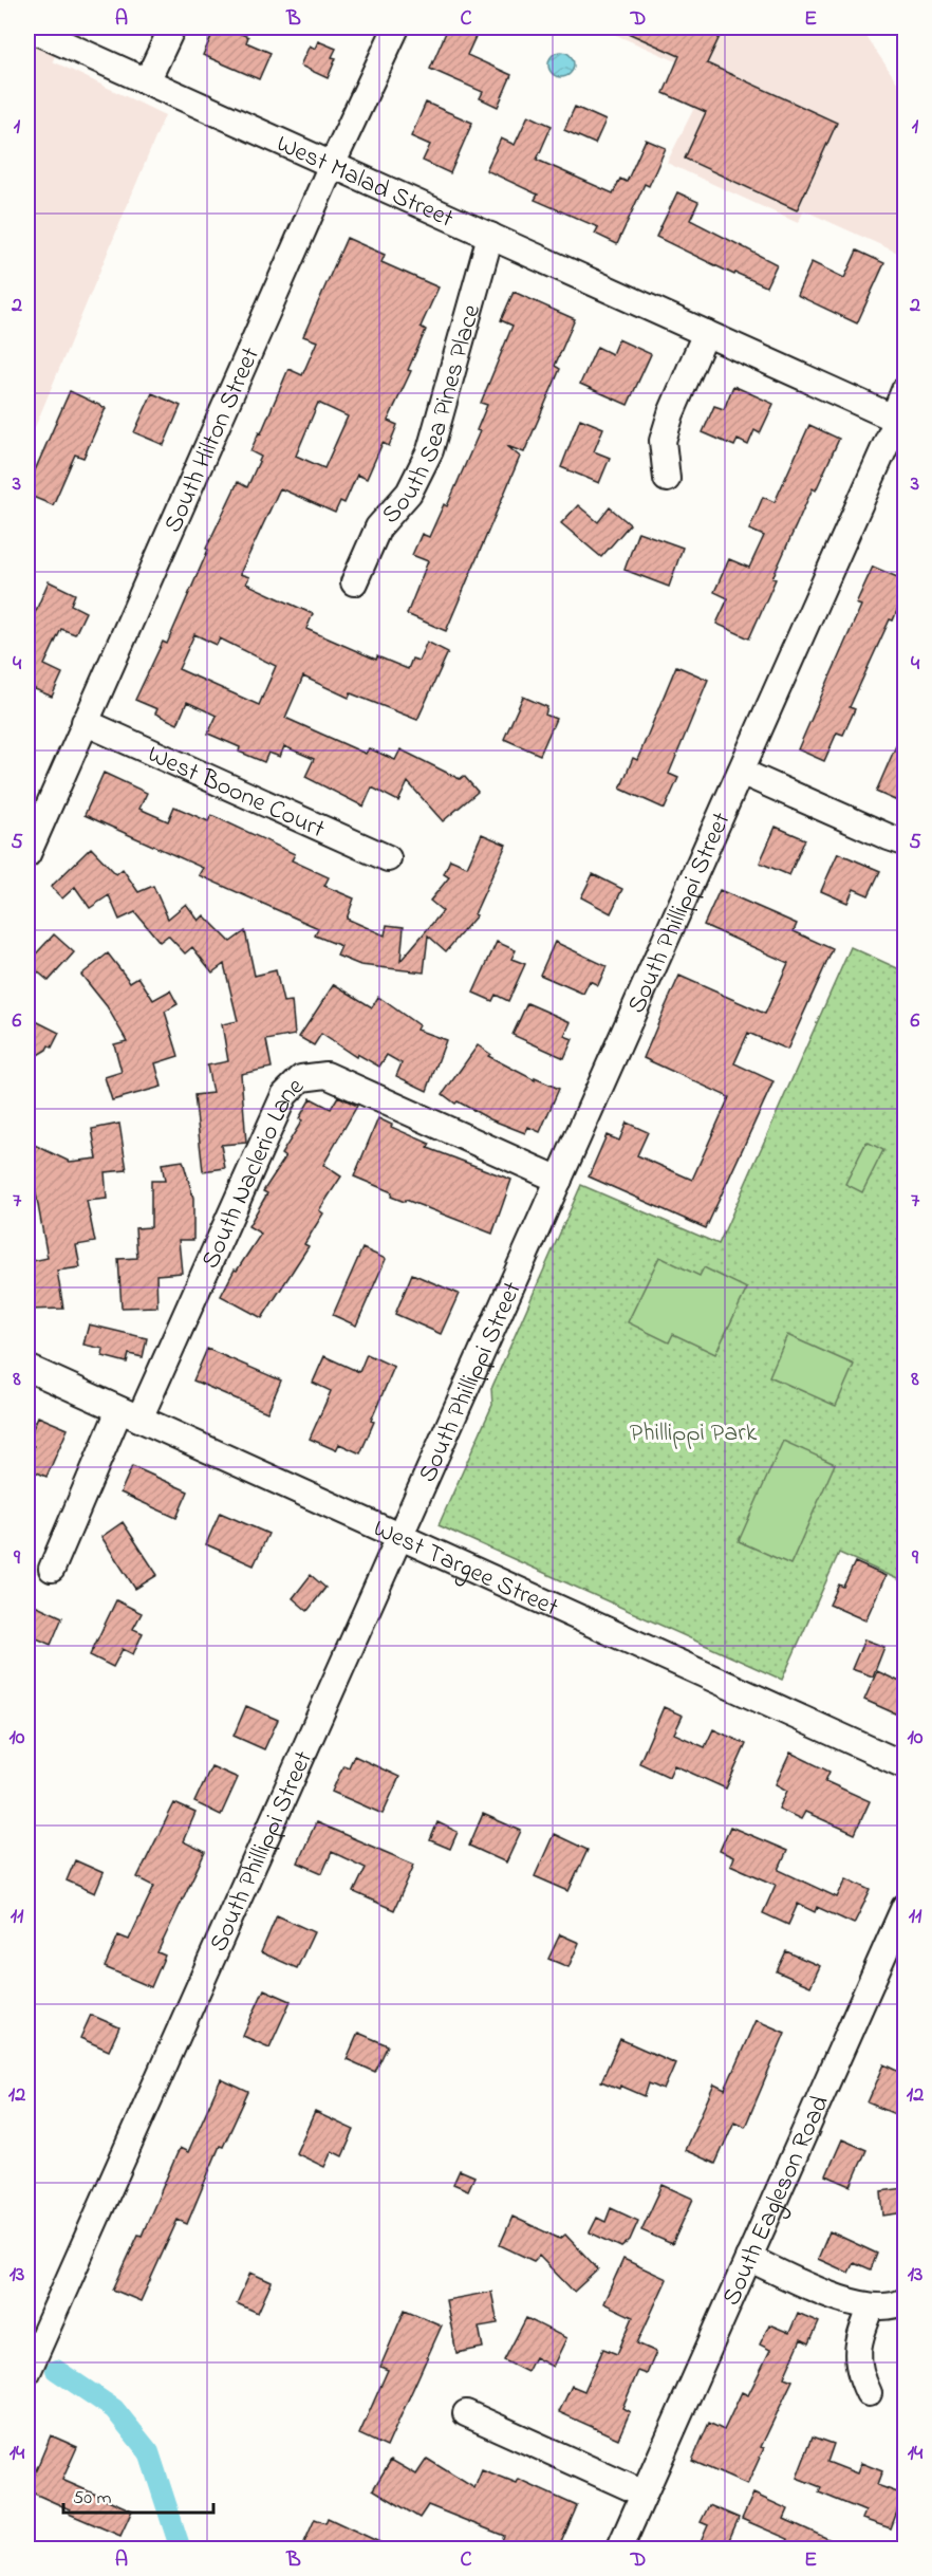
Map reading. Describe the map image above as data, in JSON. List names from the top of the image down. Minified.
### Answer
{"streets":{"street":["West Malad Street","South Sea Pines Place","South Hilton Street","West Boone Court","South Phillippi Street","South Naclerio Lane","West Targee Street","South Eagleson Road"]},"crossings":[["West Malad Street","South Sea Pines Place"],["West Malad Street","South Hilton Street"],["West Malad Street","South Phillippi Street"],["South Hilton Street","West Boone Court"],["South Phillippi Street","South Naclerio Lane"],["South Phillippi Street","West Targee Street"],["South Naclerio Lane","West Targee Street"]],"parks":["Phillippi Park"],"scale_bar":"50 m","grid":{"columns":["A","B","C","D","E"],"rows":["1","2","3","4","5","6","7","8","9","10","11","12","13","14"]}}
